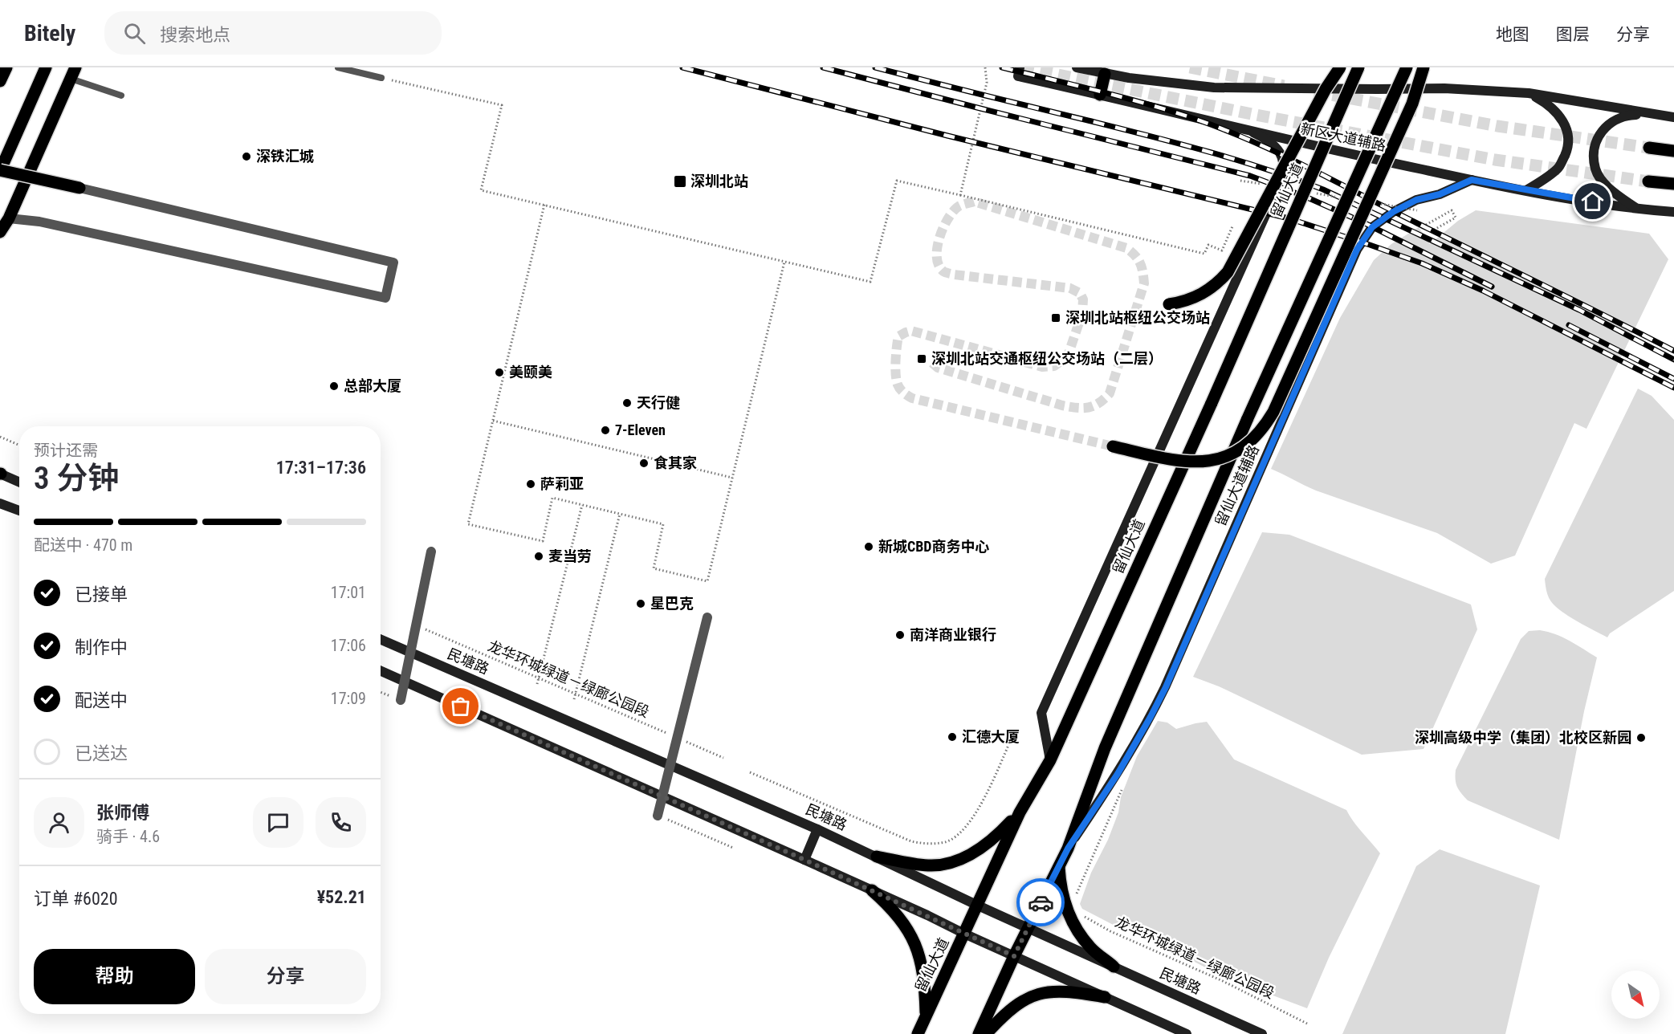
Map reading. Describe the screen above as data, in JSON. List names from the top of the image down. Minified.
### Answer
{"streets":{"main road":["新区大道辅路","留仙大道","留仙大道辅路","民塘路"],"path":["龙华环城绿道－绿廊公园段"]},"crossings":[["新区大道辅路","留仙大道辅路"],["留仙大道","民塘路"]],"places":{"other":["深铁汇城","美颐美","总部大厦","天行健","7-Eleven","食其家","萨莉亚","新城CBD商务中心","麦当劳","星巴克","南洋商业银行","汇德大厦","深圳高级中学（集团）北校区新园"],"transit":["深圳北站","深圳北站枢纽公交场站","深圳北站交通枢纽公交场站（二层）"]},"north":"bottom right","page":{"header":"Bitely","search":"搜索地点","nav":["地图","图层","分享"],"heading":["3 分钟","预计还需","17:31–17:36"],"panel":["张师傅","骑手 · 4.6","订单 #6020","¥52.21"],"bar":"配送中 · 470 m","list":[["已接单","17:01"],["制作中","17:06"],["配送中","17:09"],"已送达"],"buttons":["帮助","分享"]}}
